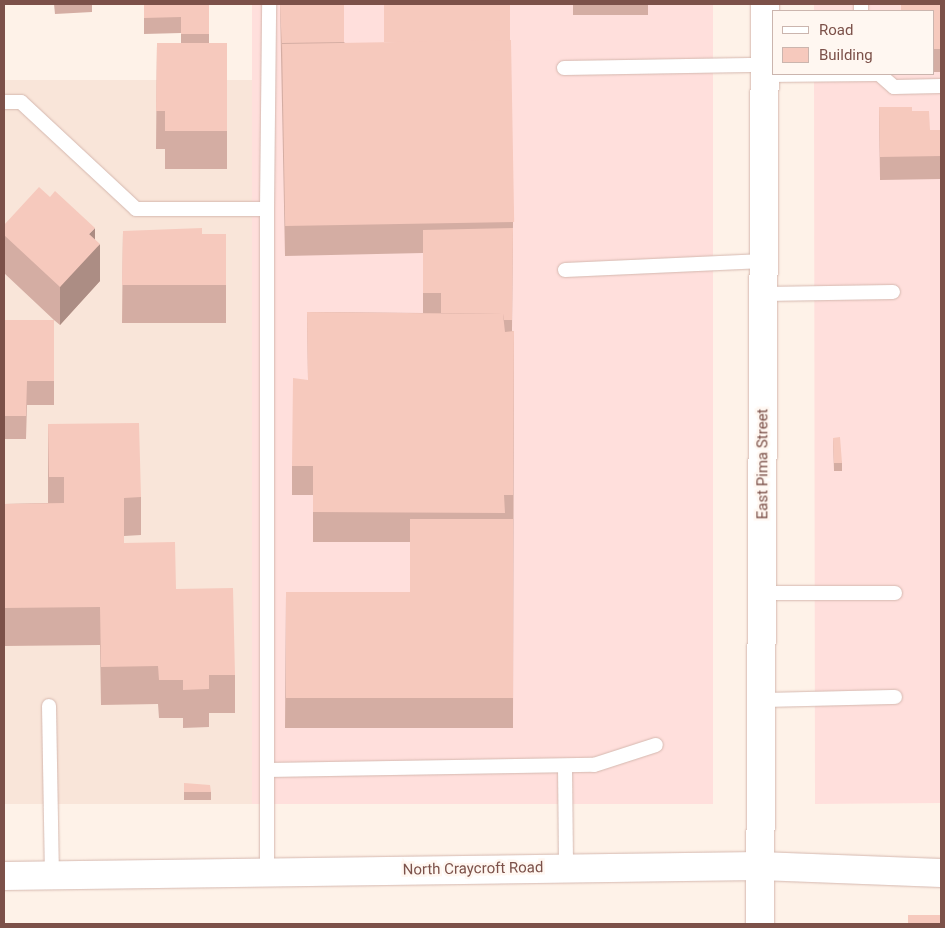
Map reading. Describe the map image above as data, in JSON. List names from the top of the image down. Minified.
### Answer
{"streets":{"main road":["East Pima Street","North Craycroft Road"]},"crossings":[["East Pima Street","North Craycroft Road"]],"legend":["Road","Building"]}
